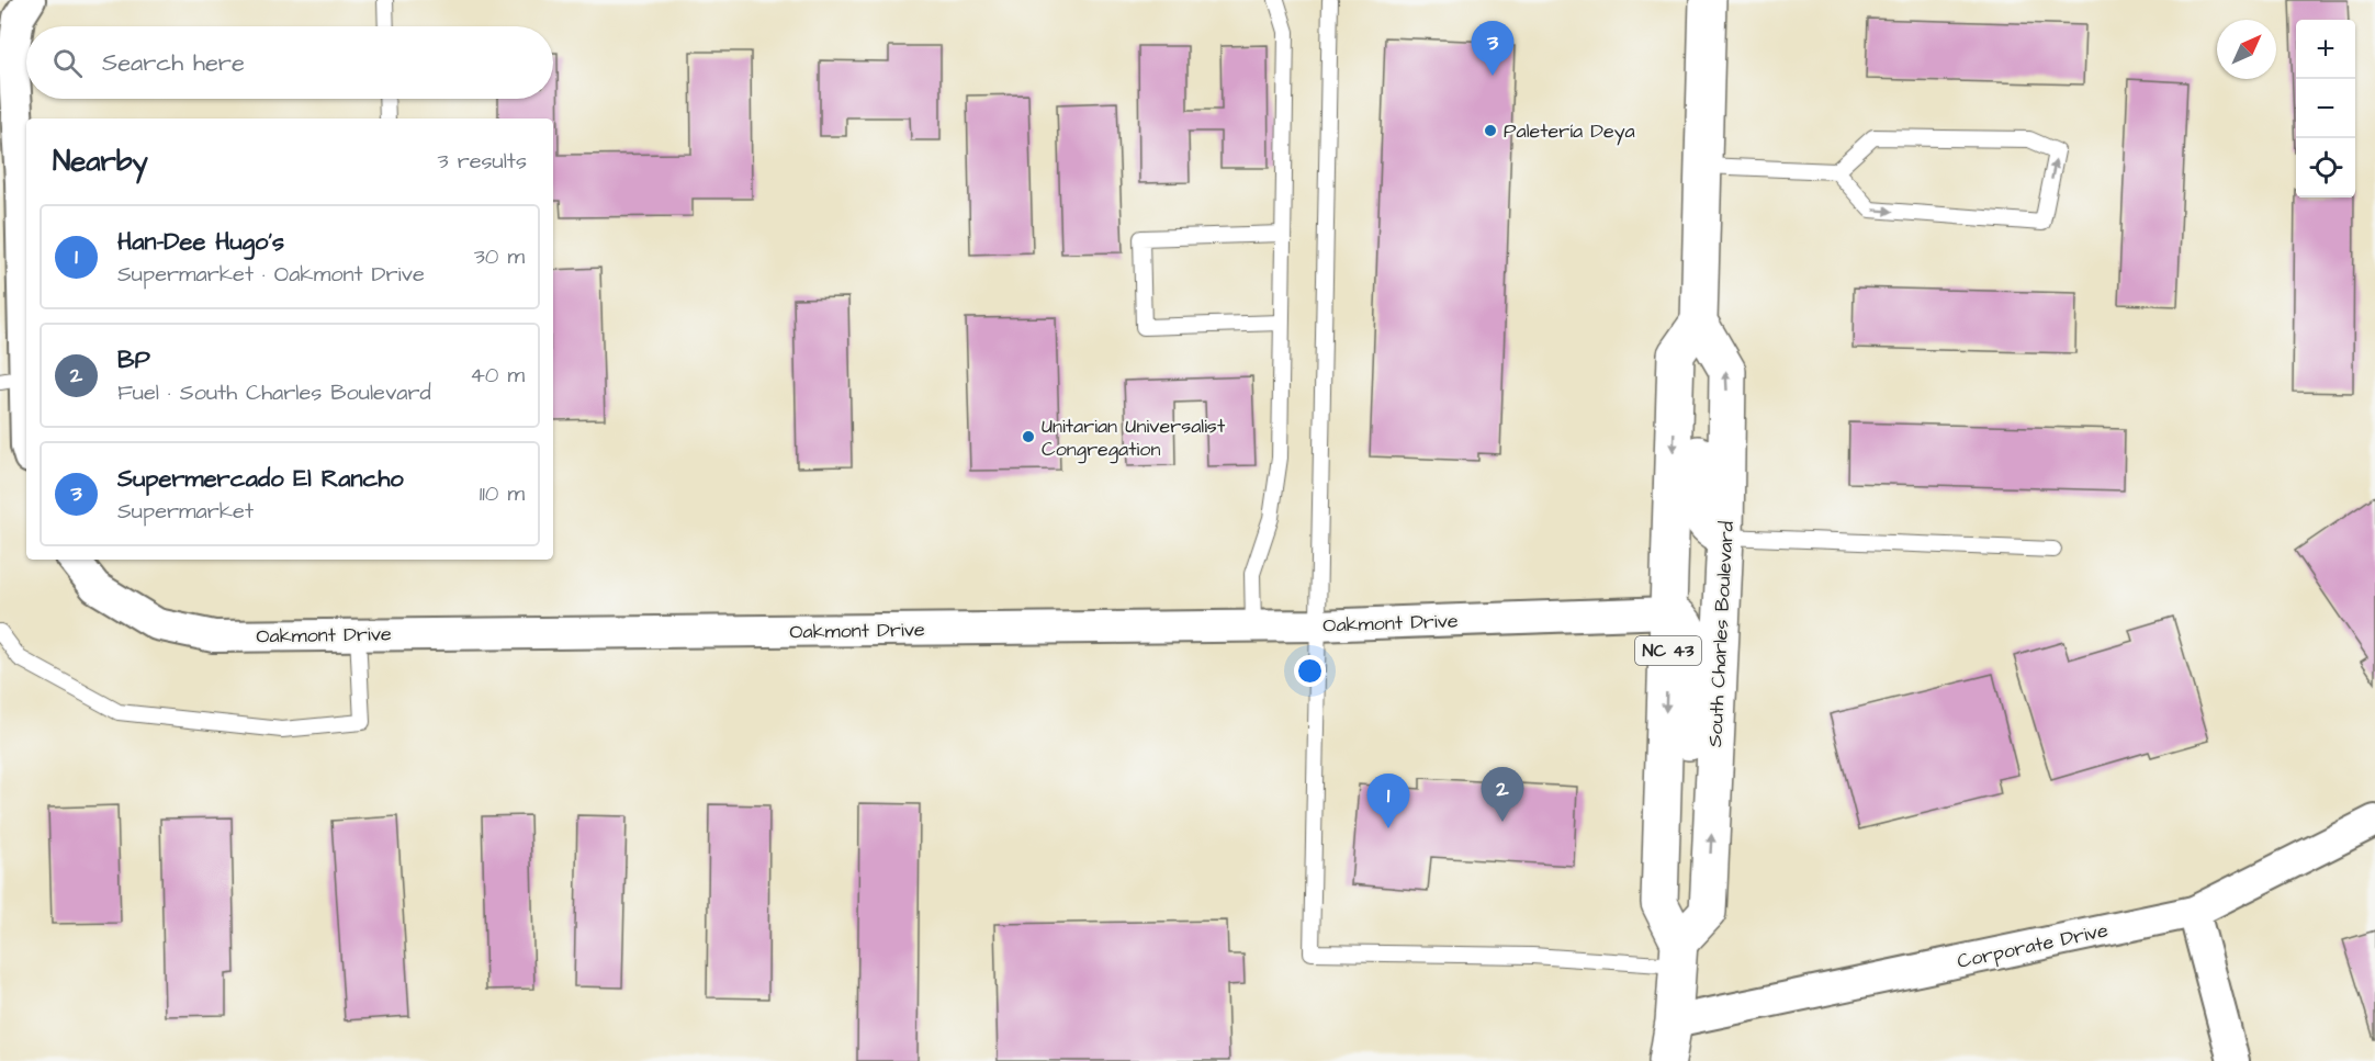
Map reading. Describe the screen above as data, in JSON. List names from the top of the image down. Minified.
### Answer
{"streets":{"main road":["South Charles Boulevard","NC 43"],"street":["Oakmont Drive","Corporate Drive"]},"crossings":[["Oakmont Drive","NC 43"],["South Charles Boulevard","NC 43"]],"places":["Paletería Deya","Unitarian Universalist Congregation"],"north":"top right","page":{"map_buttons":["+","−"],"pins":["3","2","1"],"search":"Search here","heading":["Nearby","3 results"],"list":[{"mark":"1","name":"Han-Dee Hugo's","note":"Supermarket · Oakmont Drive","value":"30 m"},{"mark":"2","name":"BP","note":"Fuel · South Charles Boulevard","value":"40 m"},{"mark":"3","name":"Supermercado El Rancho","note":"Supermarket","value":"110 m"}]}}
